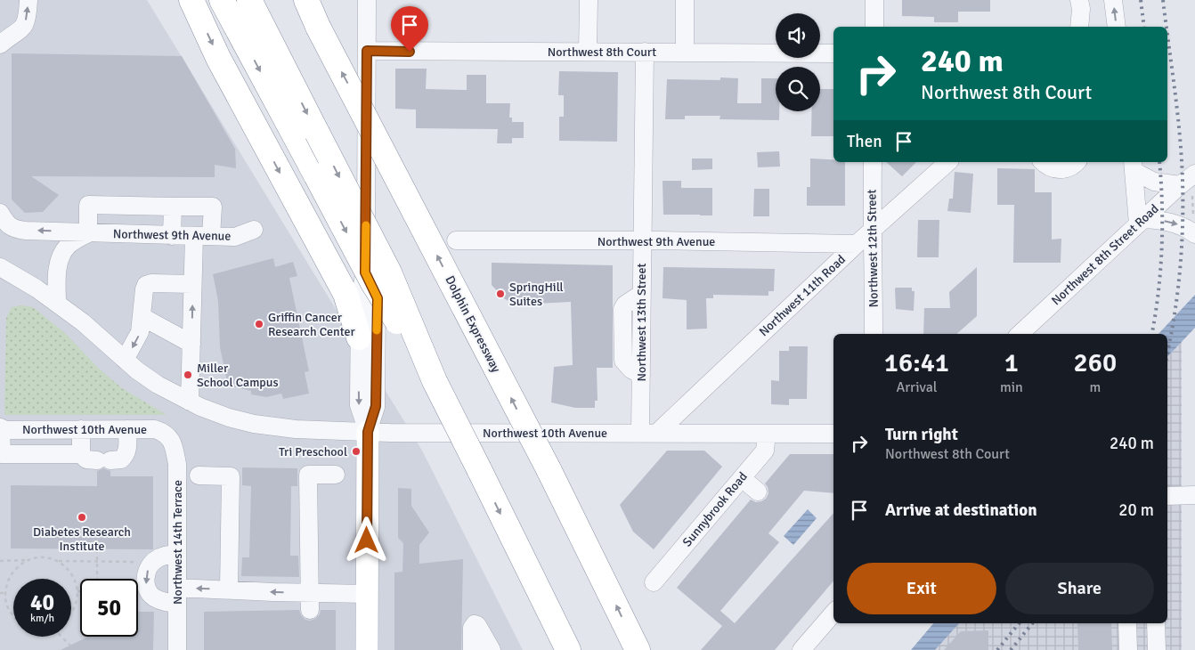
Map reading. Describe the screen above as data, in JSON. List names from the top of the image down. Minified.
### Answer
{"streets":{"highway":["Dolphin Expressway"],"street":["Northwest 8th Court","Northwest 9th Avenue","Northwest 12th Street","Northwest 8th Street Road","Northwest 11th Road","Northwest 13th Street","Northwest 10th Avenue","Sunnybrook Road","Northwest 14th Terrace"]},"crossings":[["Northwest 8th Court","Northwest 13th Street"],["Northwest 9th Avenue","Northwest 11th Road"],["Northwest 9th Avenue","Northwest 13th Street"],["Northwest 12th Street","Northwest 11th Road"],["Northwest 11th Road","Northwest 13th Street"],["Northwest 11th Road","Northwest 10th Avenue"],["Northwest 13th Street","Northwest 10th Avenue"],["Northwest 10th Avenue","Sunnybrook Road"],["Northwest 10th Avenue","Northwest 14th Terrace"]],"places":["SpringHill Suites","Griffin Cancer Research Center","Miller School Campus","Tri Preschool","Diabetes Research Institute"],"page":{"turn":["240 m","Northwest 8th Court"],"then":"Then","eta":["16:41","Arrival","1","min","260","m"],"list":[{"name":"Turn right","note":"Northwest 8th Court","value":"240 m"},{"name":"Arrive at destination","value":"20 m"}],"buttons":["Exit","Share"],"speed":"40 km/h","limit":"50"}}
